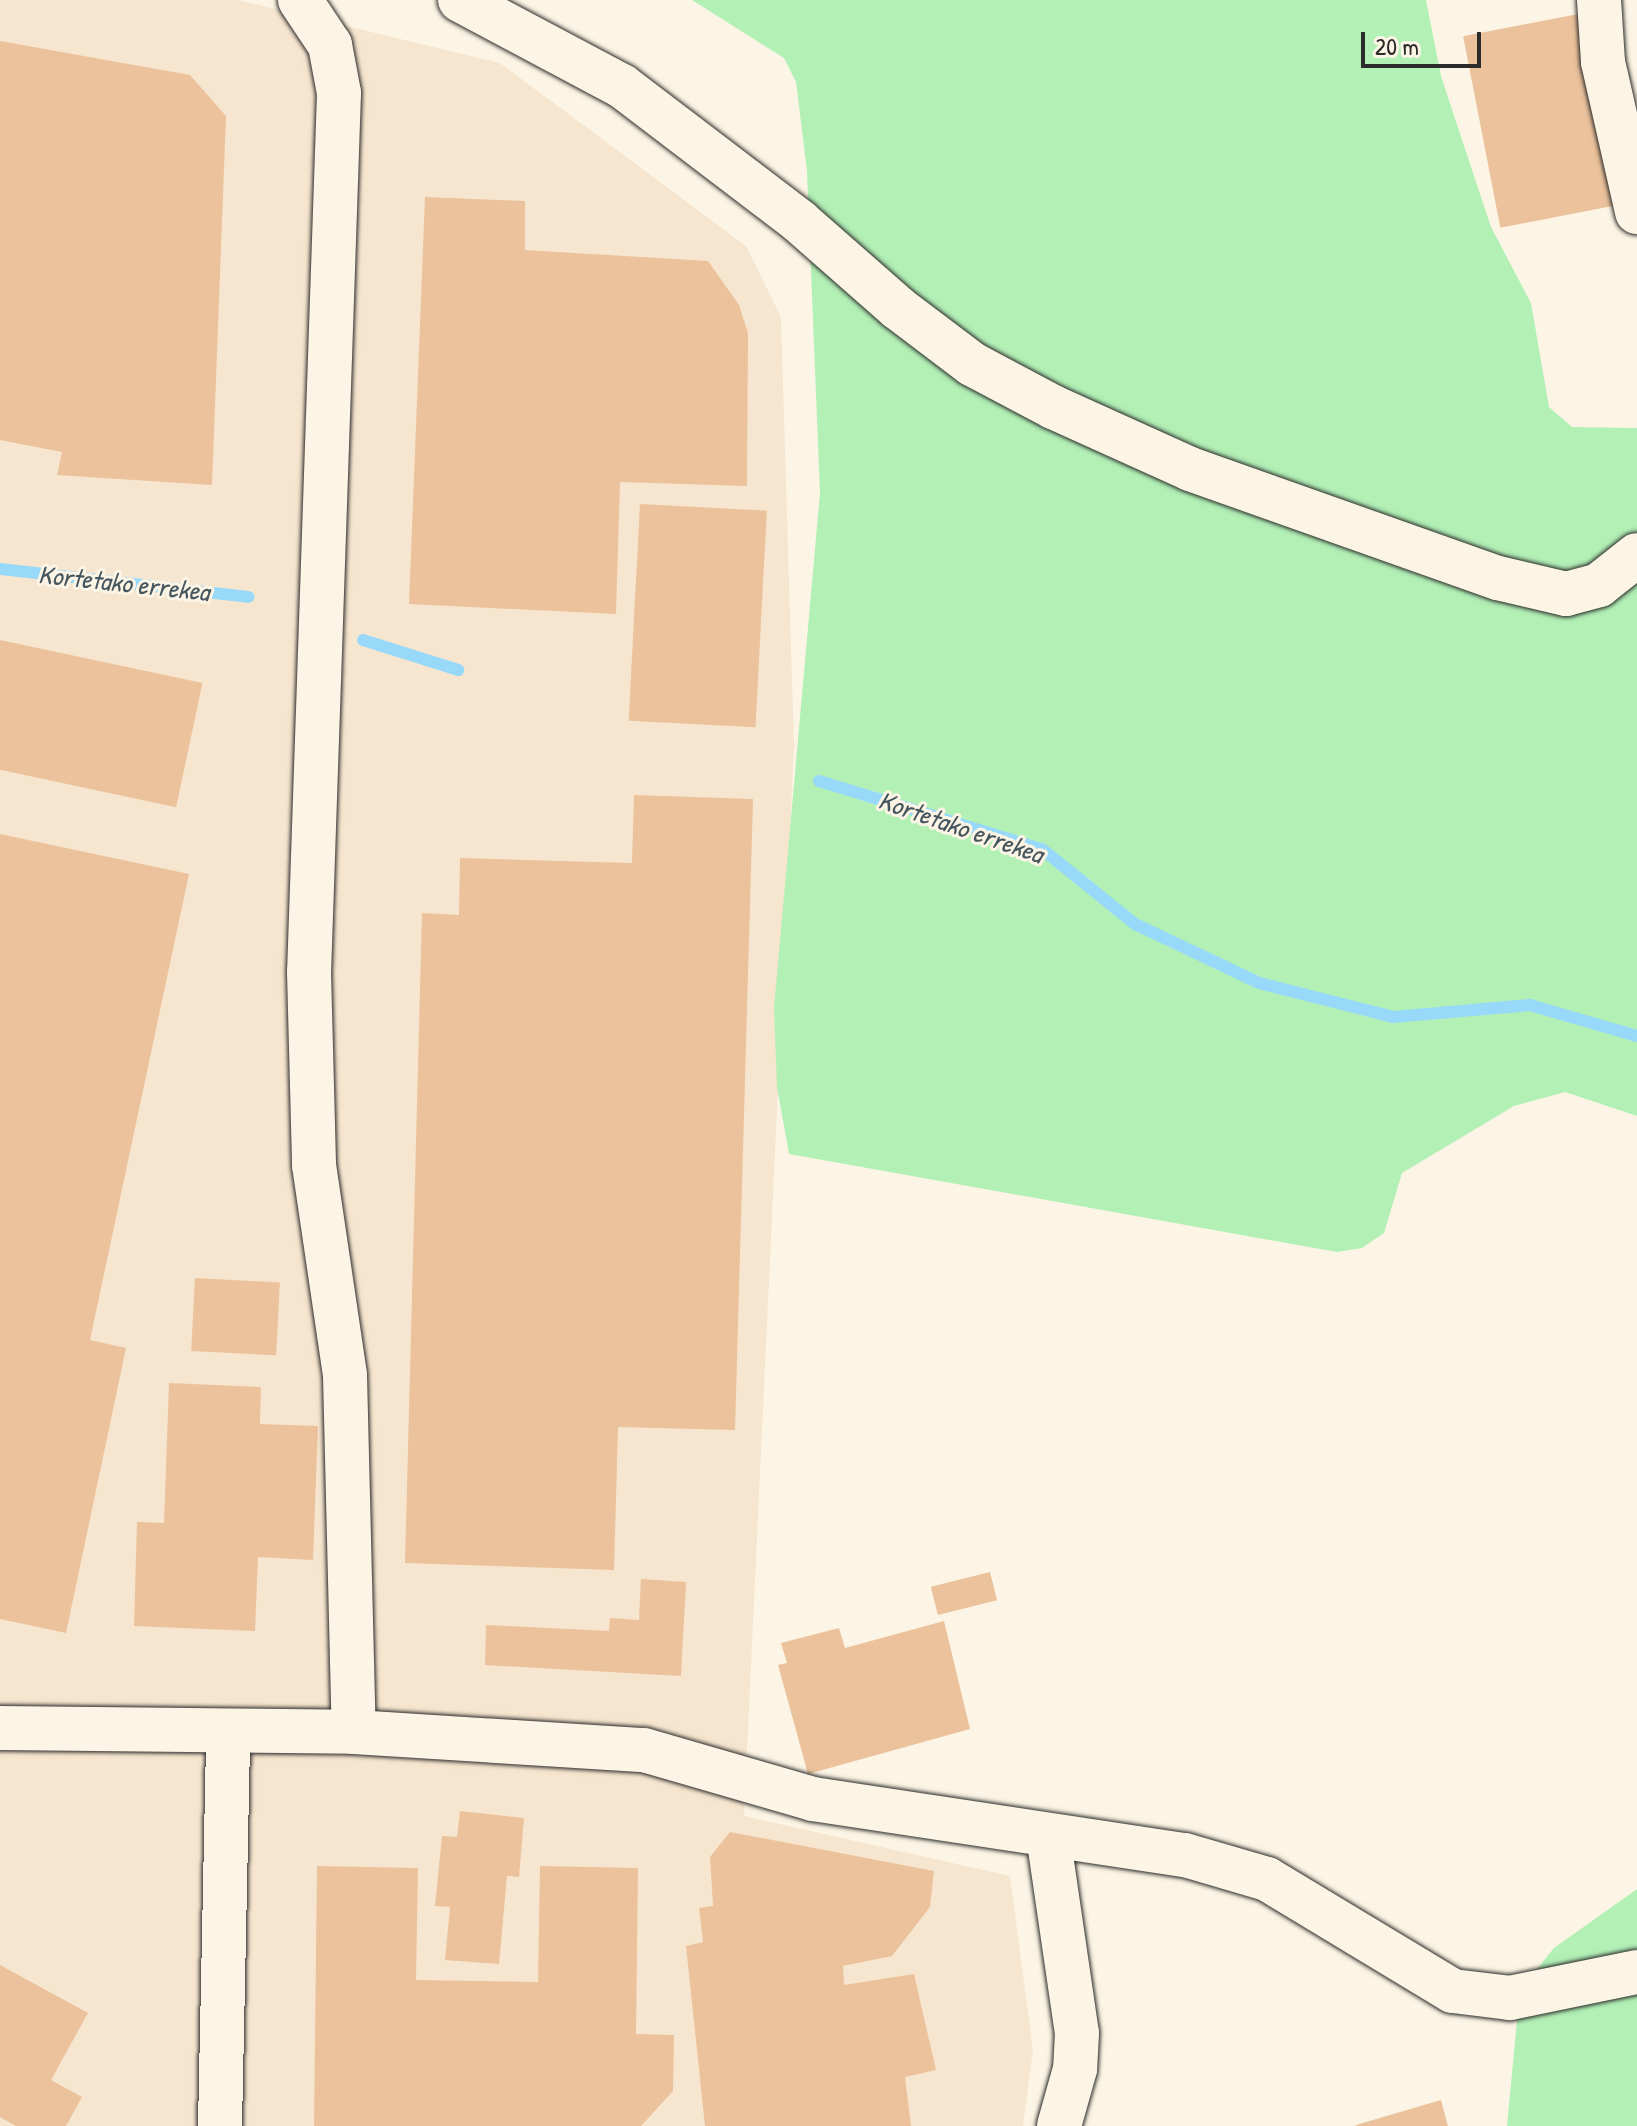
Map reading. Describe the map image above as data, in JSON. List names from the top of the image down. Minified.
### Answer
{"water":["Kortetako errekea"],"scale_bar":"20 m"}
